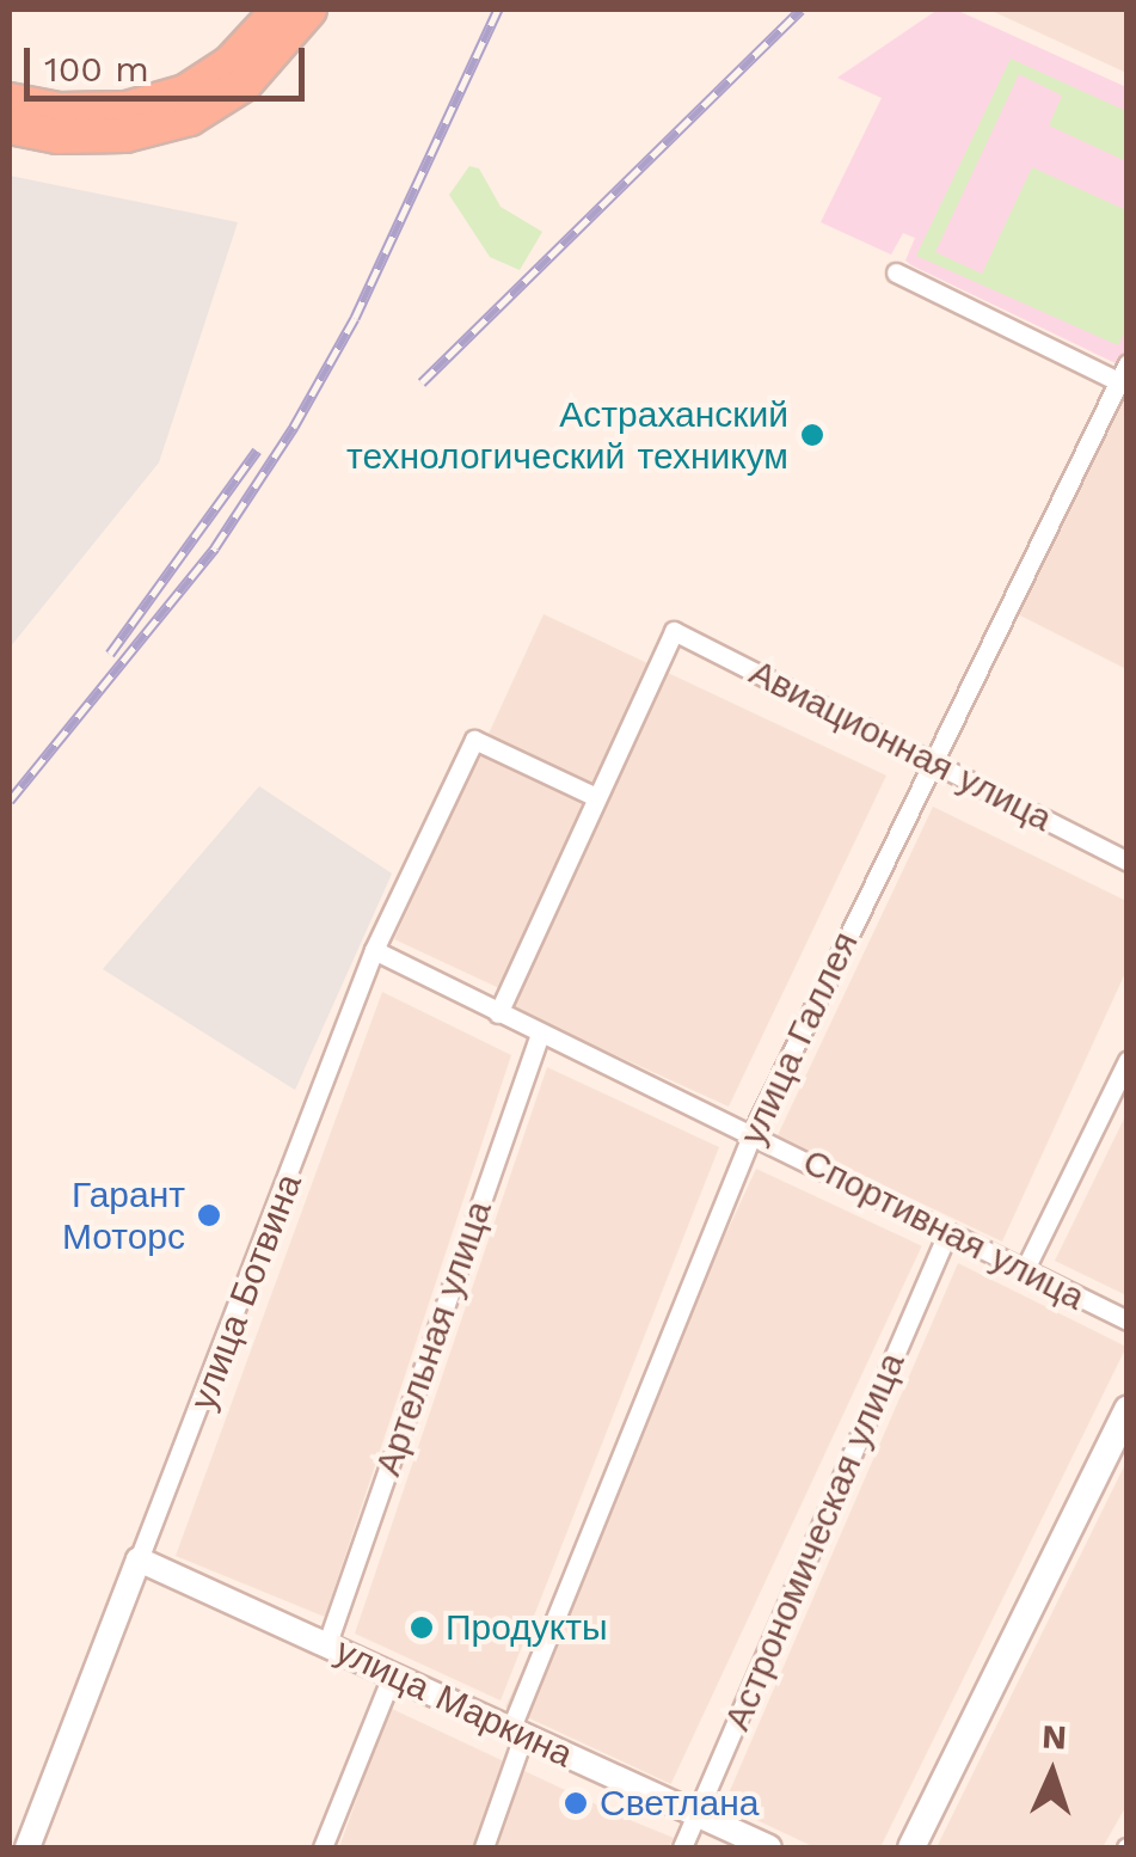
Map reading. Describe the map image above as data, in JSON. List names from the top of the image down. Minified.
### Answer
{"streets":{"street":["Авиационная улица","улица Галлея","Спортивная улица","улица Ботвина","Артельная улица","Астрономическая улица","улица Маркина"]},"crossings":[["Авиационная улица","улица Галлея"],["Авиационная улица","улица Ботвина"],["улица Галлея","Спортивная улица"],["улица Галлея","улица Маркина"],["Спортивная улица","улица Ботвина"],["Спортивная улица","Артельная улица"],["Спортивная улица","Астрономическая улица"],["улица Ботвина","улица Маркина"],["Артельная улица","улица Маркина"],["Астрономическая улица","улица Маркина"]],"places":["Астраханский технологический техникум","Гарант Моторс","Продукты","Светлана"],"scale_bar":"100 m","north":"top"}
